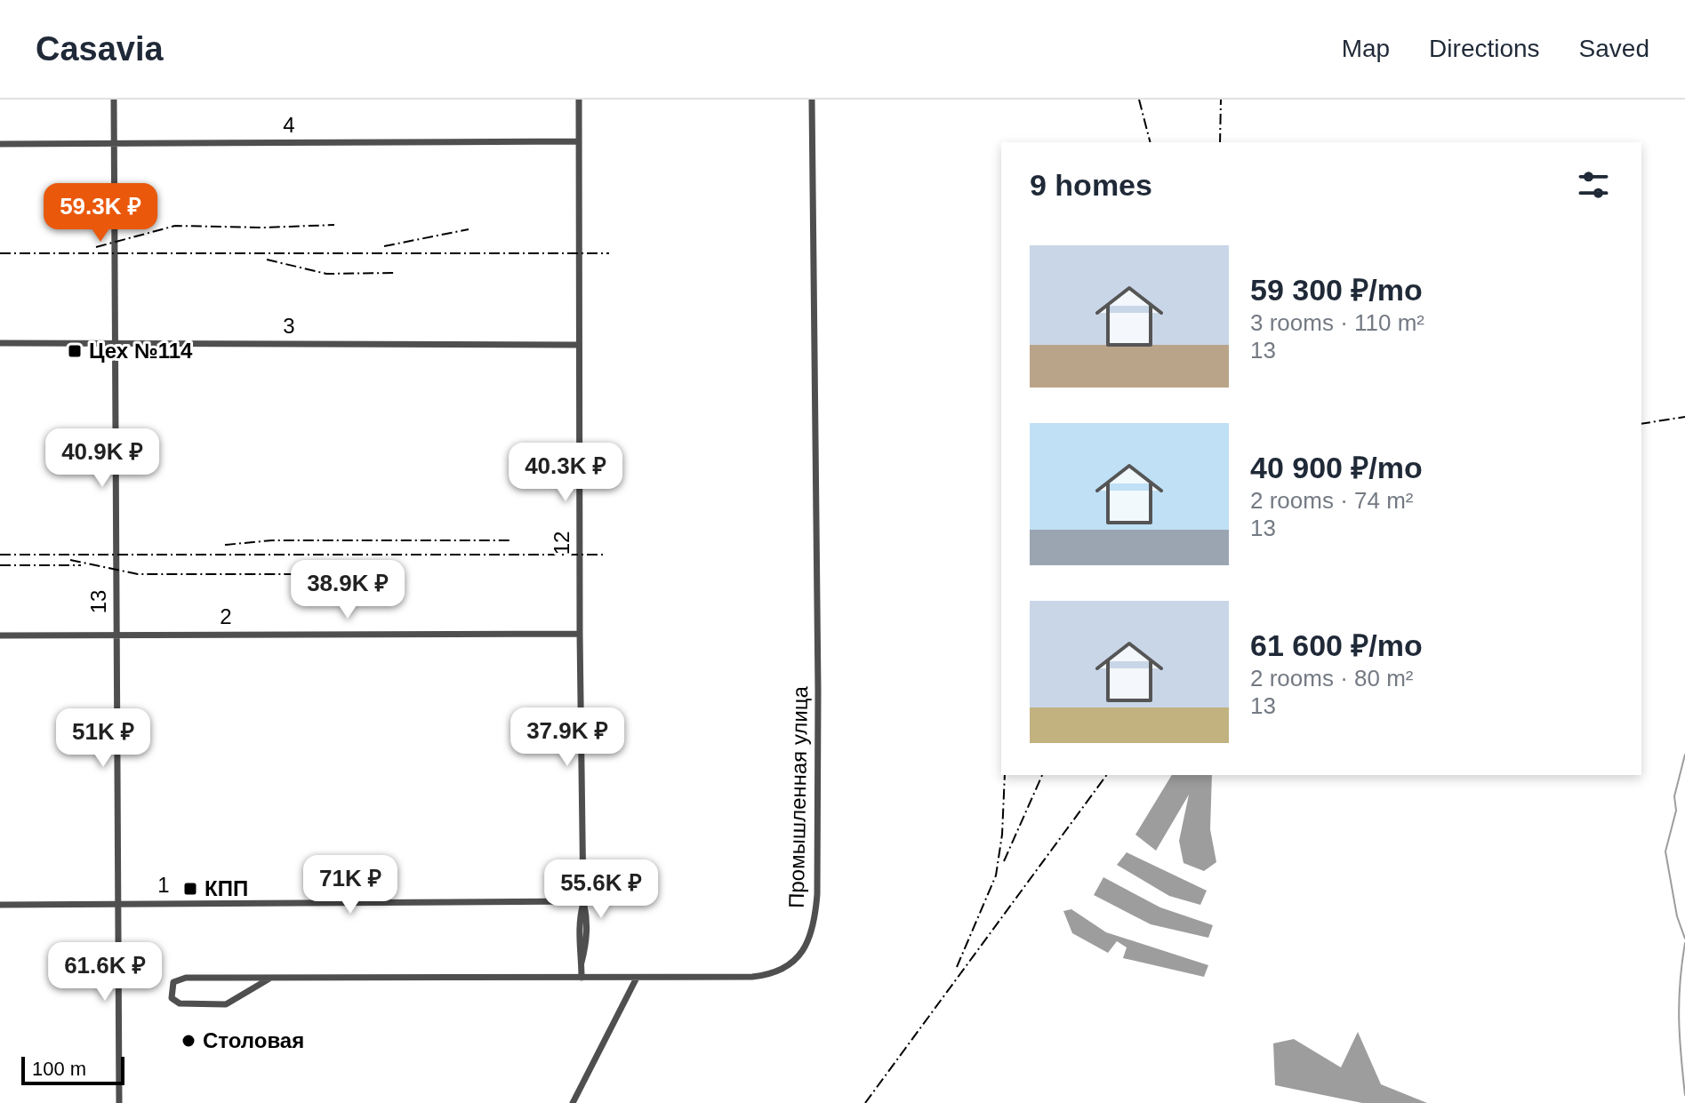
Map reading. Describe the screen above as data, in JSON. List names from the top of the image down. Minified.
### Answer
{"streets":{"street":["4","3","12","13","2","Промышленная улица","1"]},"crossings":[["4","12"],["4","13"],["3","12"],["3","13"],["12","2"],["12","Промышленная улица"],["12","1"],["13","2"],["13","1"]],"places":{"transit":["Цех №114","КПП"],"other":["Столовая"]},"scale_bar":"100 m","page":{"header":"Casavia","nav":["Map","Directions","Saved"],"heading":"9 homes","price":["59.3K ₽","40.9K ₽","40.3K ₽","38.9K ₽","37.9K ₽","51K ₽","71K ₽","55.6K ₽","61.6K ₽"],"list":[{"name":"59 300 ₽/mo","note":"3 rooms · 110 m² · 13"},{"name":"40 900 ₽/mo","note":"2 rooms · 74 m² · 13"},{"name":"61 600 ₽/mo","note":"2 rooms · 80 m² · 13"}],"scale":"100 m"}}
